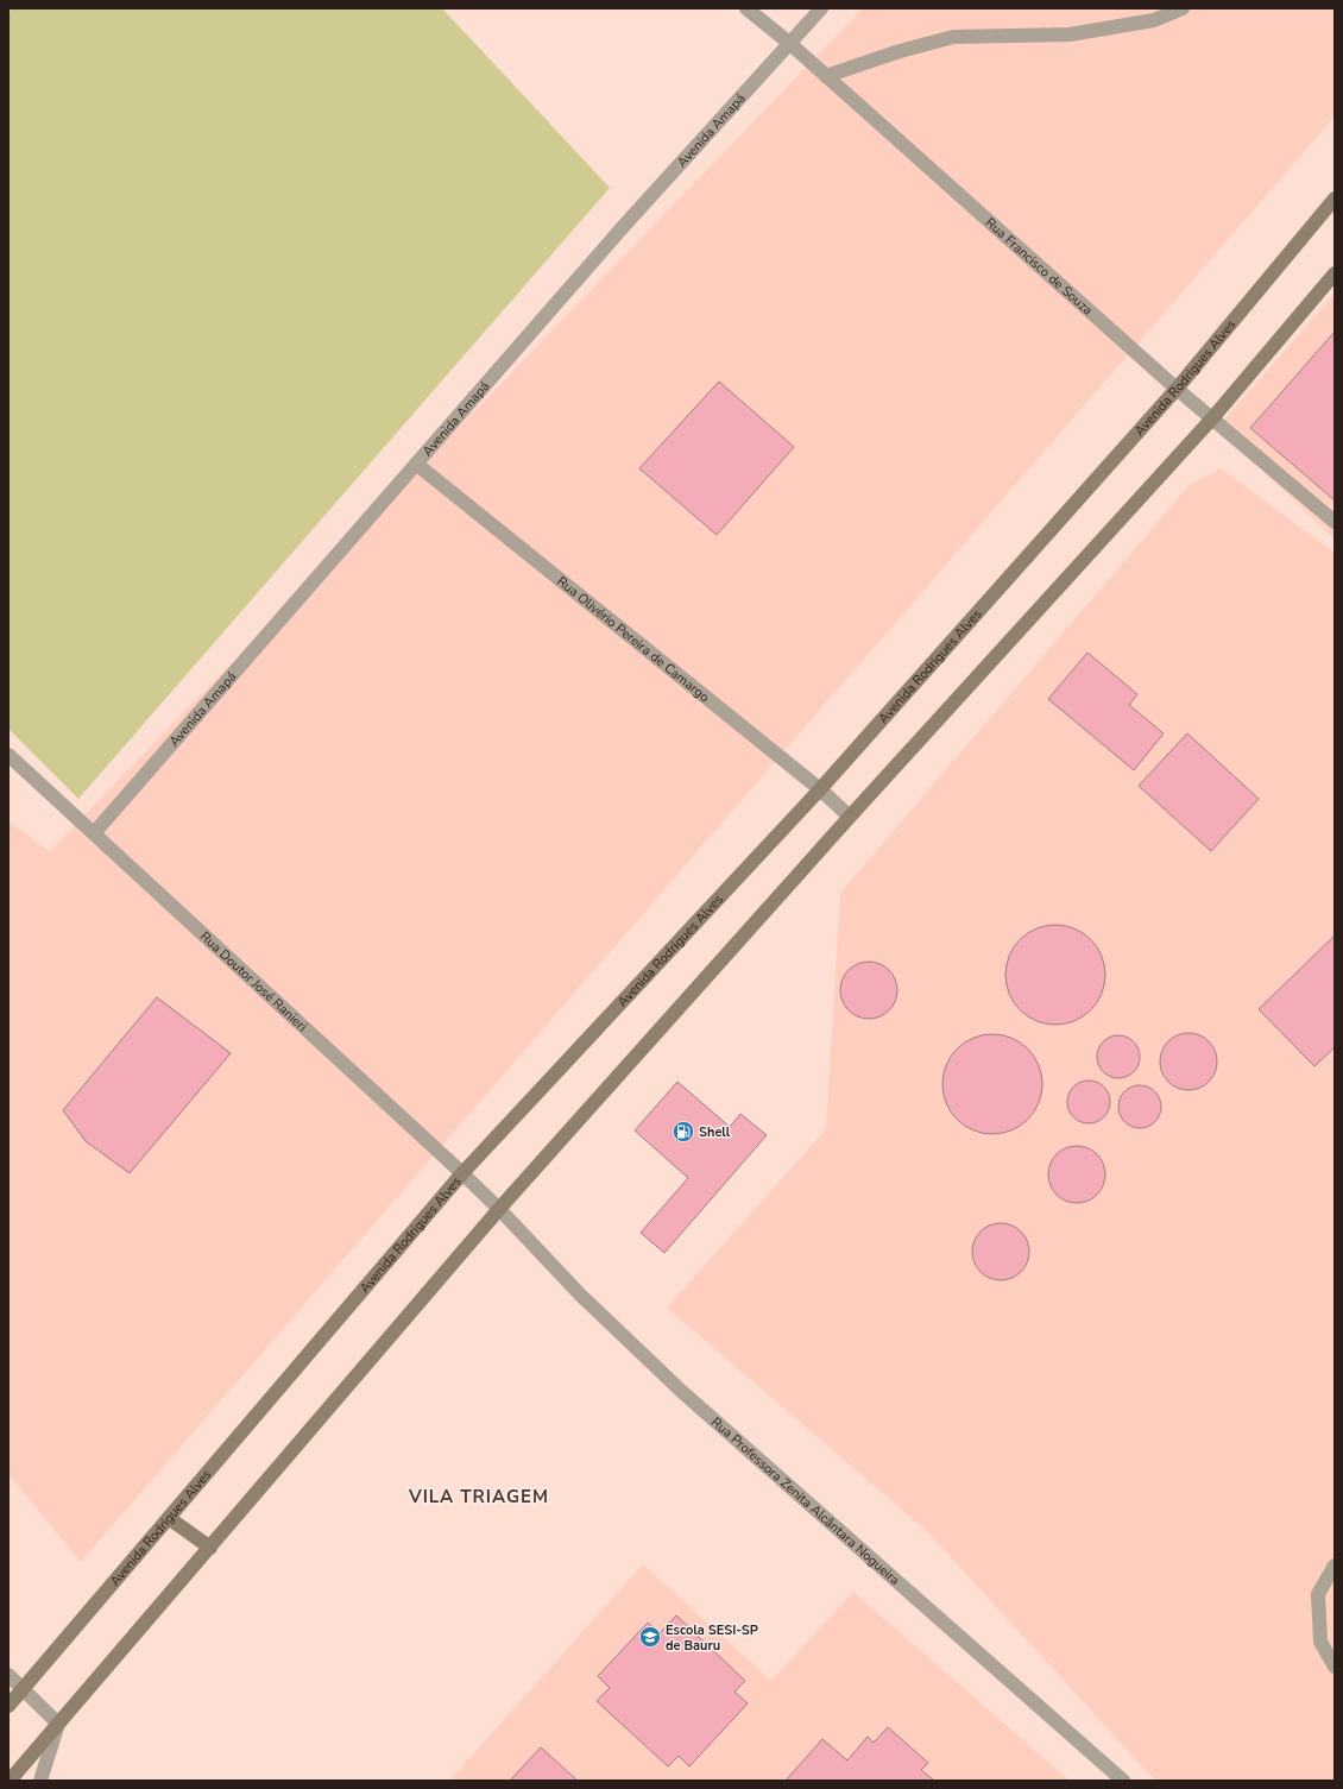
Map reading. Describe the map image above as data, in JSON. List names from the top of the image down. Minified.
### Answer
{"streets":{"main road":["Avenida Rodrigues Alves"],"street":["Avenida Amapá","Rua Francisco de Souza","Rua Olivério Pereira de Camargo","Rua Doutor José Ranieri","Rua Professora Zenita Alcântara Nogueira"]},"crossings":[["Avenida Amapá","Rua Francisco de Souza"],["Avenida Amapá","Rua Olivério Pereira de Camargo"],["Avenida Amapá","Rua Doutor José Ranieri"],["Rua Francisco de Souza","Avenida Rodrigues Alves"],["Avenida Rodrigues Alves","Rua Olivério Pereira de Camargo"],["Avenida Rodrigues Alves","Rua Doutor José Ranieri"],["Rua Doutor José Ranieri","Rua Professora Zenita Alcântara Nogueira"]],"districts":["VILA TRIAGEM"],"places":{"fuel station":["Shell"],"school or university":["Escola SESI-SP de Bauru"]}}
